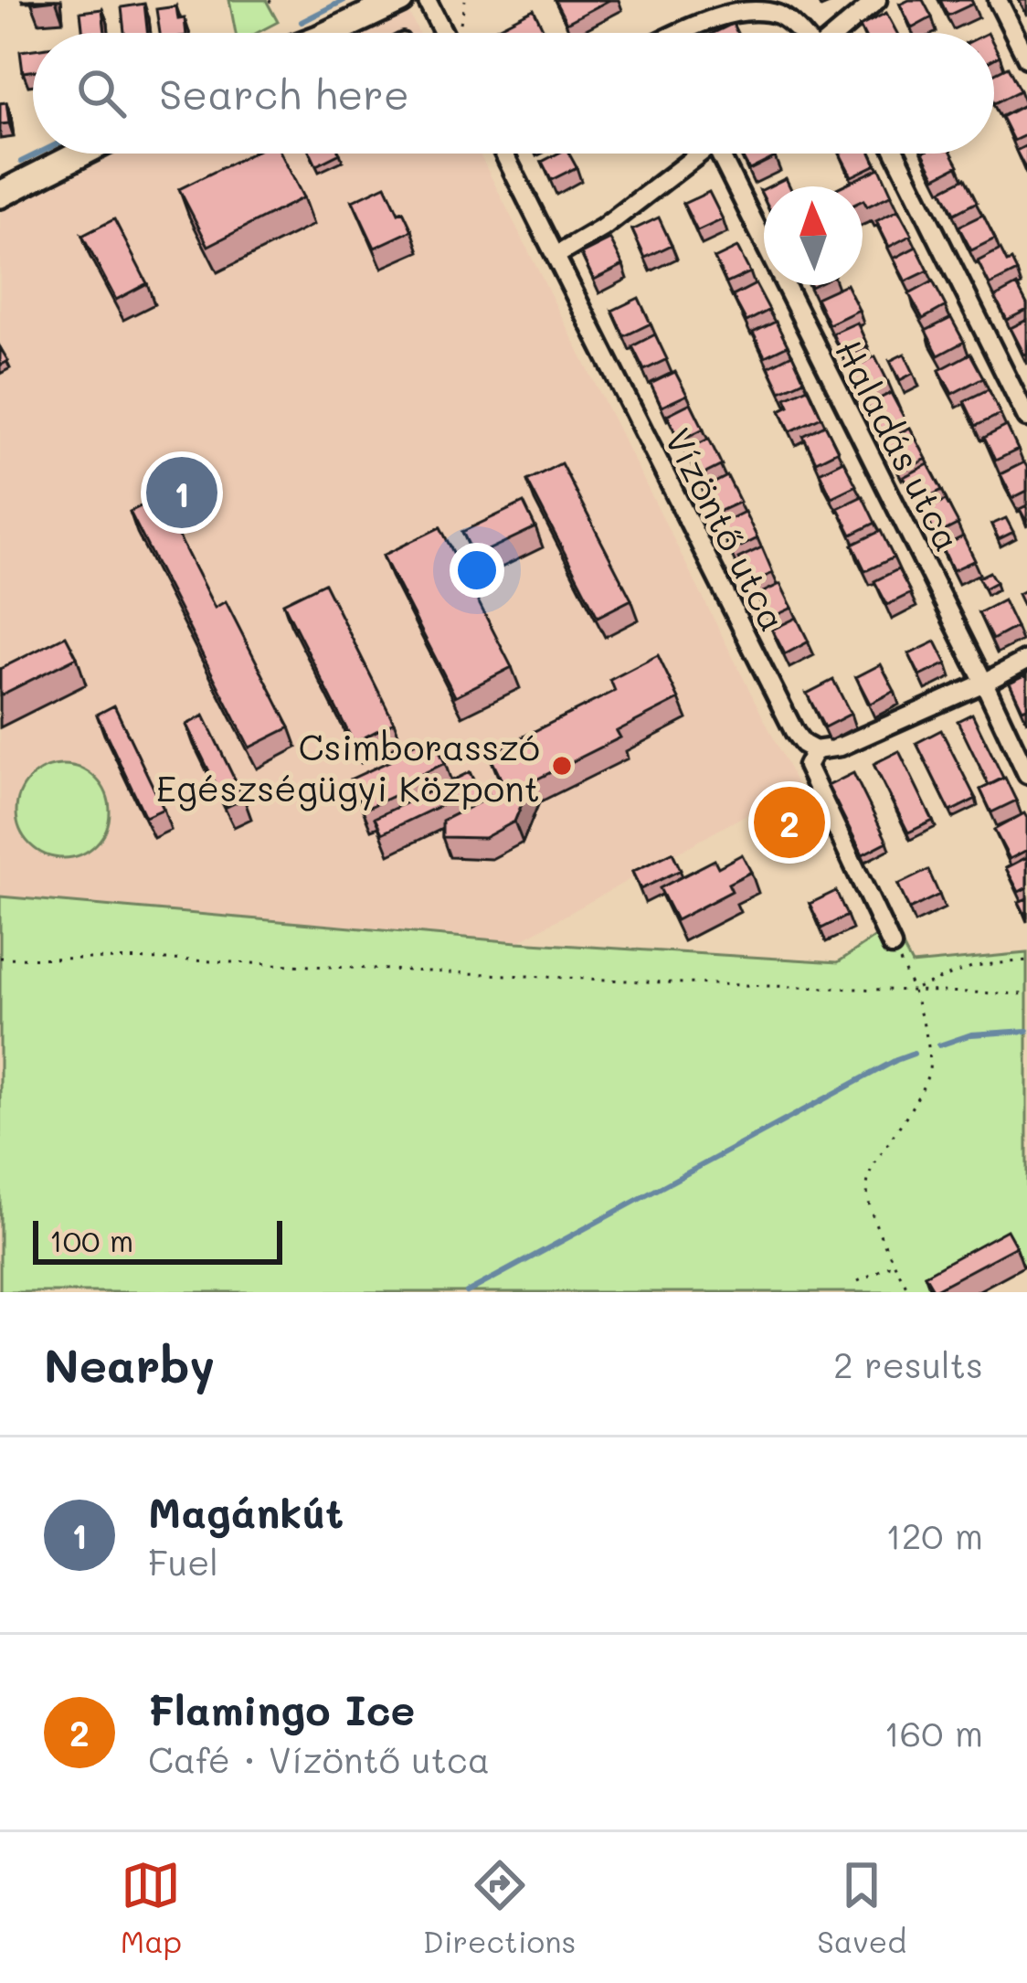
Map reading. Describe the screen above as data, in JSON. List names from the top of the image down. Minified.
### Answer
{"streets":{"street":["Haladás utca","Vízöntő utca"]},"places":["Csimborasszó Egészségügyi Központ"],"scale_bar":"100 m","north":"top","page":{"search":"Search here","pins":["1","2"],"scale":"100 m","heading":["Nearby","2 results"],"list":[{"mark":"1","name":"Magánkút","note":"Fuel","value":"120 m"},{"mark":"2","name":"Flamingo Ice","note":"Café · Vízöntő utca","value":"160 m"}],"nav":["Map","Directions","Saved"]}}
